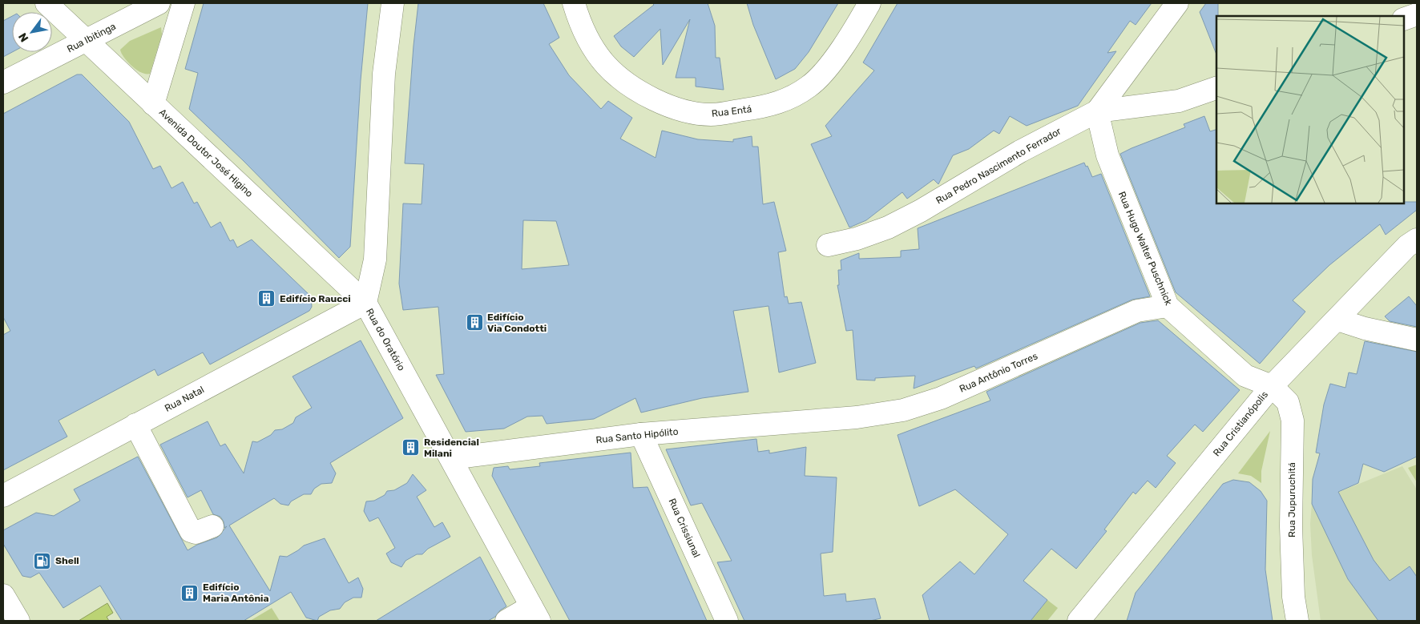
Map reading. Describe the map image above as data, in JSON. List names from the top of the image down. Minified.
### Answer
{"streets":{"street":["Rua Ibitinga","Rua Entá","Avenida Doutor José Higino","Rua Pedro Nascimento Ferrador","Rua Hugo Walter Puschnick","Rua do Oratório","Rua Antônio Torres","Rua Natal","Rua Cristianópolis","Rua Santo Hipólito","Rua Jupuruchitá","Rua Crissiunal"]},"crossings":[["Rua Ibitinga","Avenida Doutor José Higino"],["Avenida Doutor José Higino","Rua do Oratório"],["Avenida Doutor José Higino","Rua Natal"],["Rua Pedro Nascimento Ferrador","Rua Hugo Walter Puschnick"],["Rua Hugo Walter Puschnick","Rua Antônio Torres"],["Rua Hugo Walter Puschnick","Rua Cristianópolis"],["Rua Hugo Walter Puschnick","Rua Jupuruchitá"],["Rua do Oratório","Rua Natal"],["Rua do Oratório","Rua Santo Hipólito"],["Rua Antônio Torres","Rua Santo Hipólito"],["Rua Cristianópolis","Rua Jupuruchitá"],["Rua Santo Hipólito","Rua Crissiunal"]],"places":{"building":["Edifício Raucci","Edifício Via Condotti","Residencial Milani","Edifício Maria Antônia"],"fuel station":["Shell"]},"north":"bottom left"}
